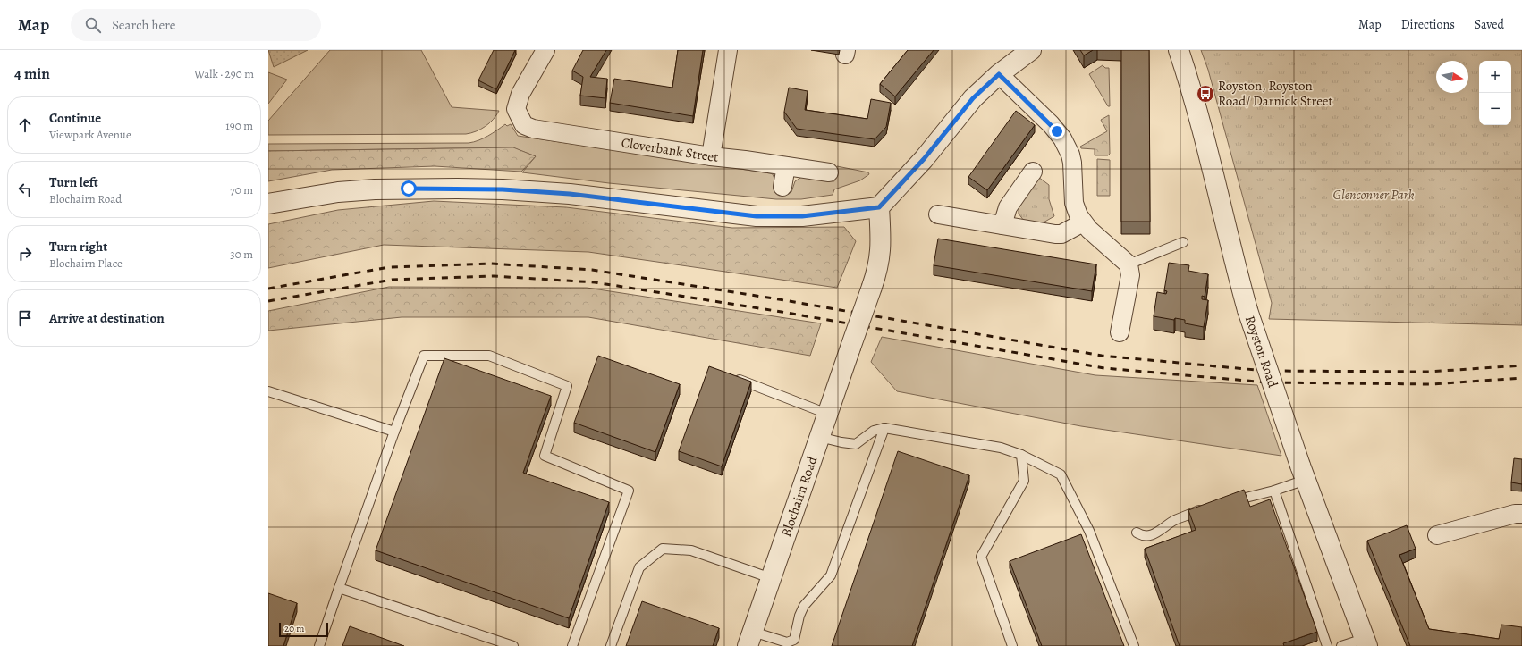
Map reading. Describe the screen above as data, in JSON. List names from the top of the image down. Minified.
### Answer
{"streets":{"street":["Cloverbank Street","Royston Road","Blochairn Road"]},"parks":["Glenconner Park"],"places":{"bus stop":["Royston, Royston Road/ Darnick Street"]},"scale_bar":"20 m","north":"right","page":{"header":"Map","search":"Search here","nav":["Map","Directions","Saved"],"heading":["4 min","Walk · 290 m"],"map_buttons":["+","−"],"list":[["Continue","Viewpark Avenue","190 m"],["Turn left","Blochairn Road","70 m"],["Turn right","Blochairn Place","30 m"],"Arrive at destination"],"scale":"20 m"}}
